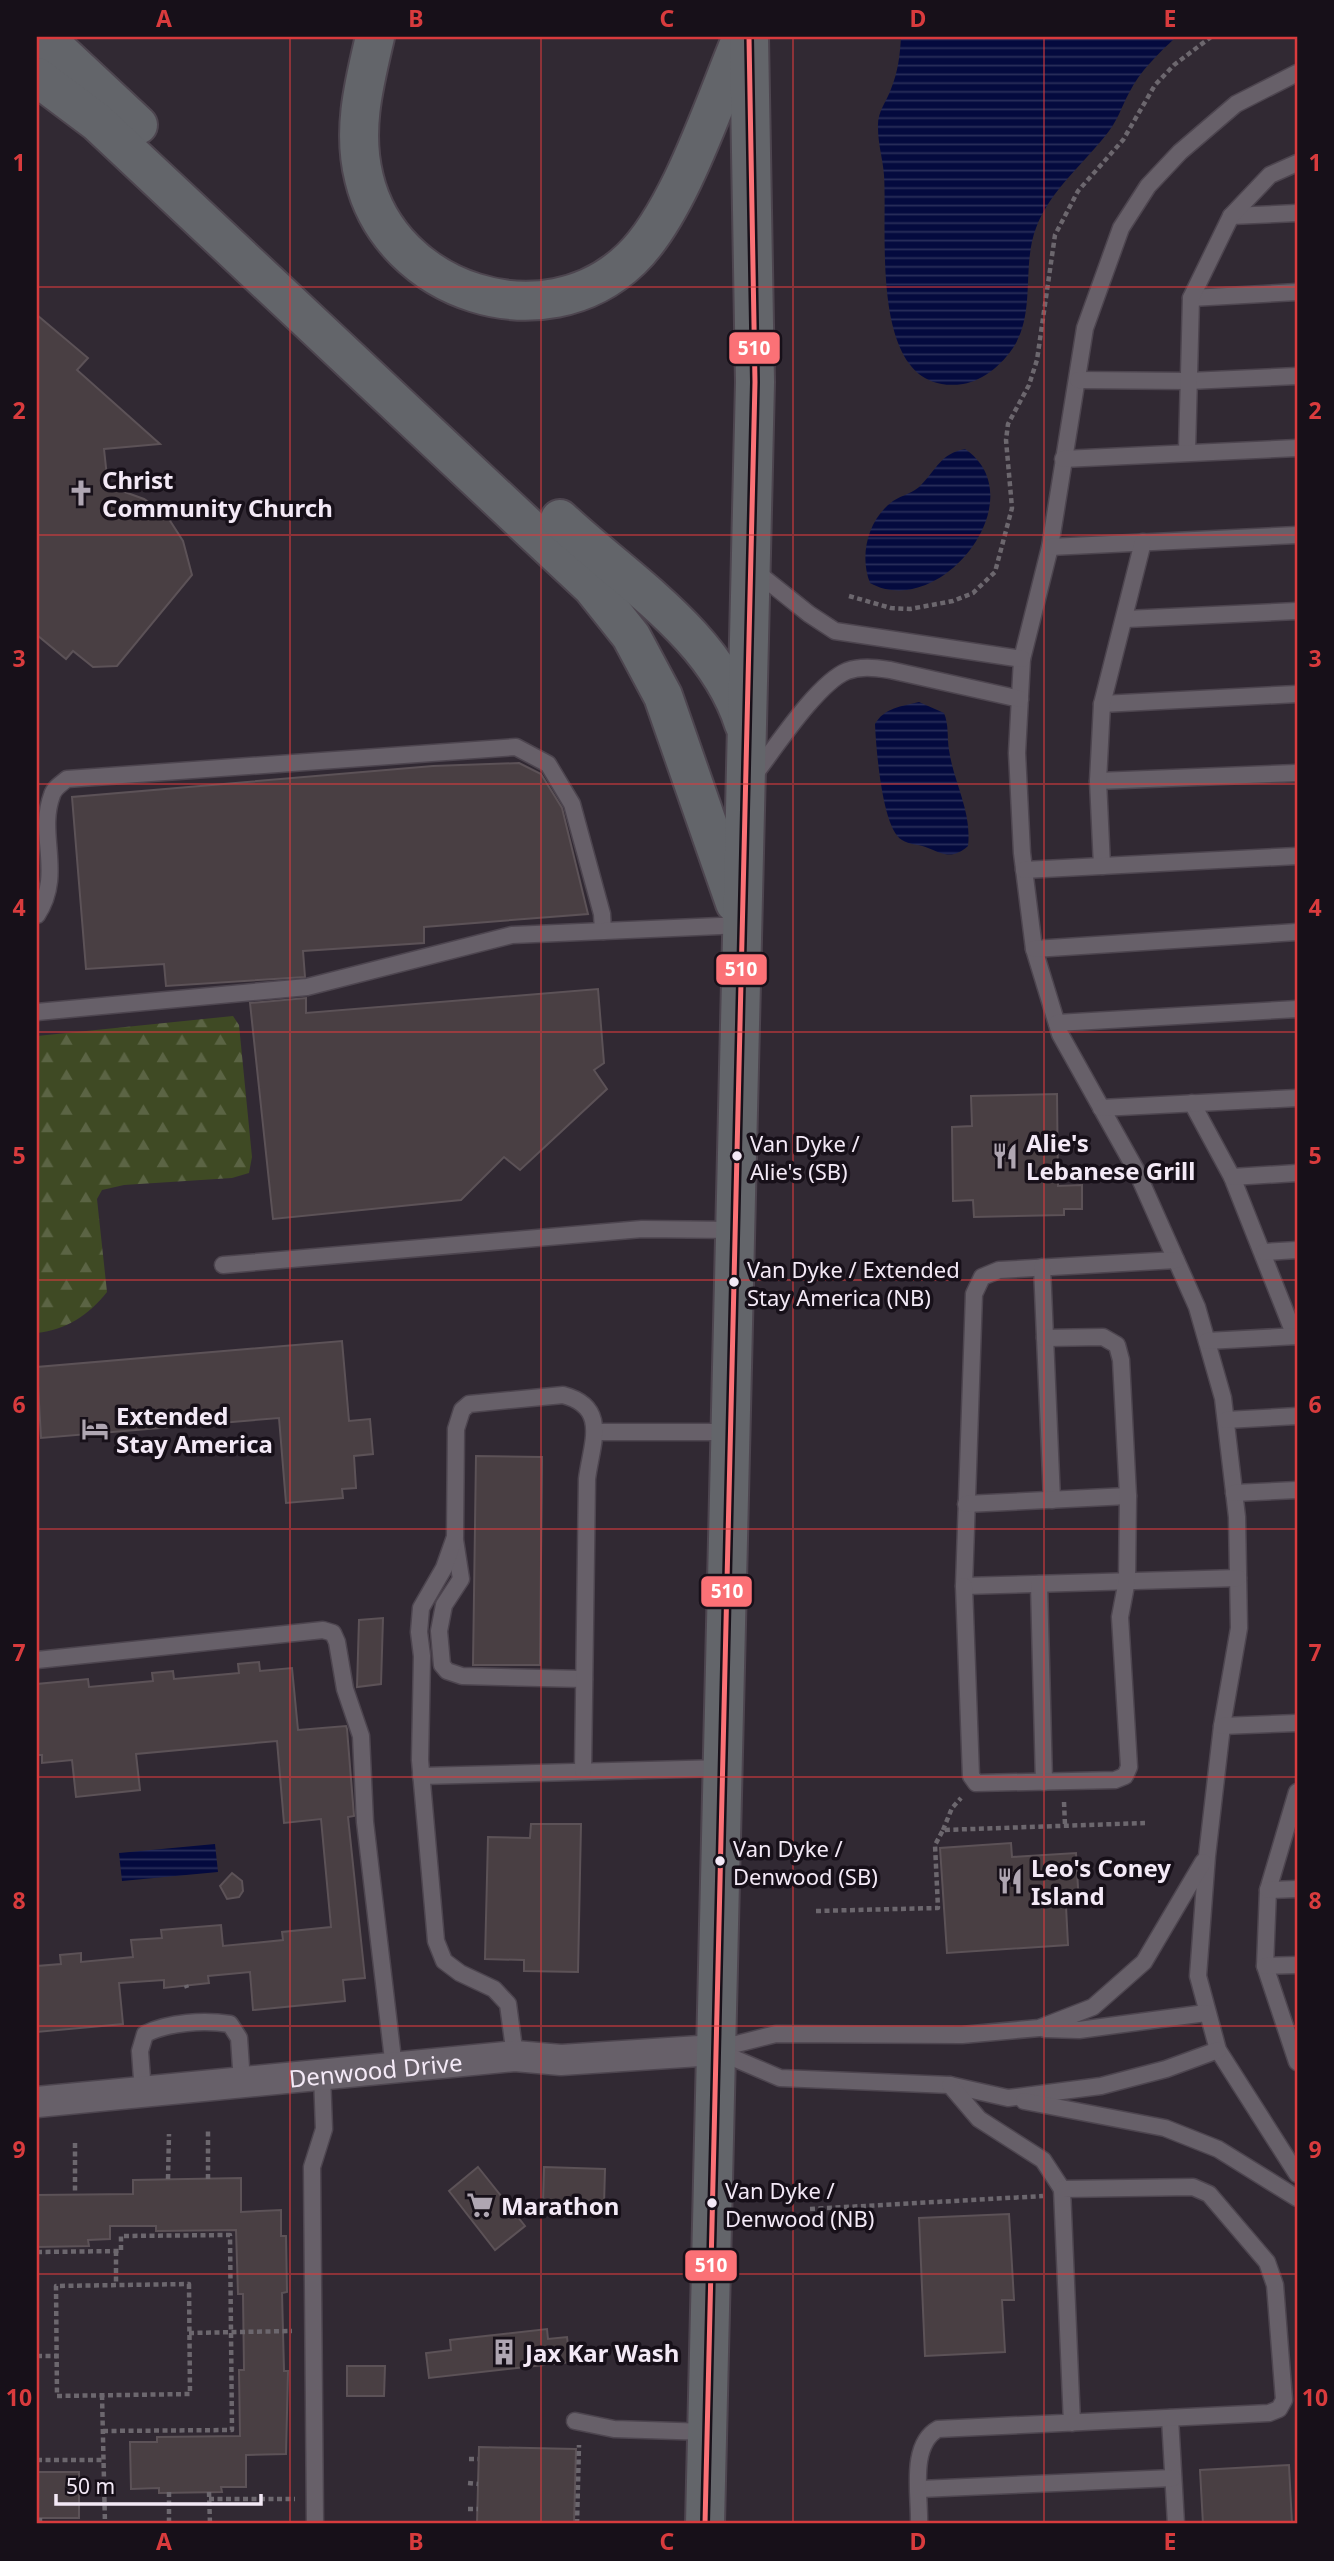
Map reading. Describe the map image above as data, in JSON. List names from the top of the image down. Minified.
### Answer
{"streets":{"street":["Denwood Drive"]},"places":{"church":["Christ Community Church"],"other":["Van Dyke / Alie's (SB)","Van Dyke / Extended Stay America (NB)","Van Dyke / Denwood (SB)","Van Dyke / Denwood (NB)"],"restaurant":["Alie's Lebanese Grill","Leo's Coney Island"],"hotel":["Extended Stay America"],"supermarket":["Marathon"],"building":["Jax Kar Wash"]},"lines":["transit line 510"],"scale_bar":"50 m","grid":{"columns":["A","B","C","D","E"],"rows":["1","2","3","4","5","6","7","8","9","10"]}}
